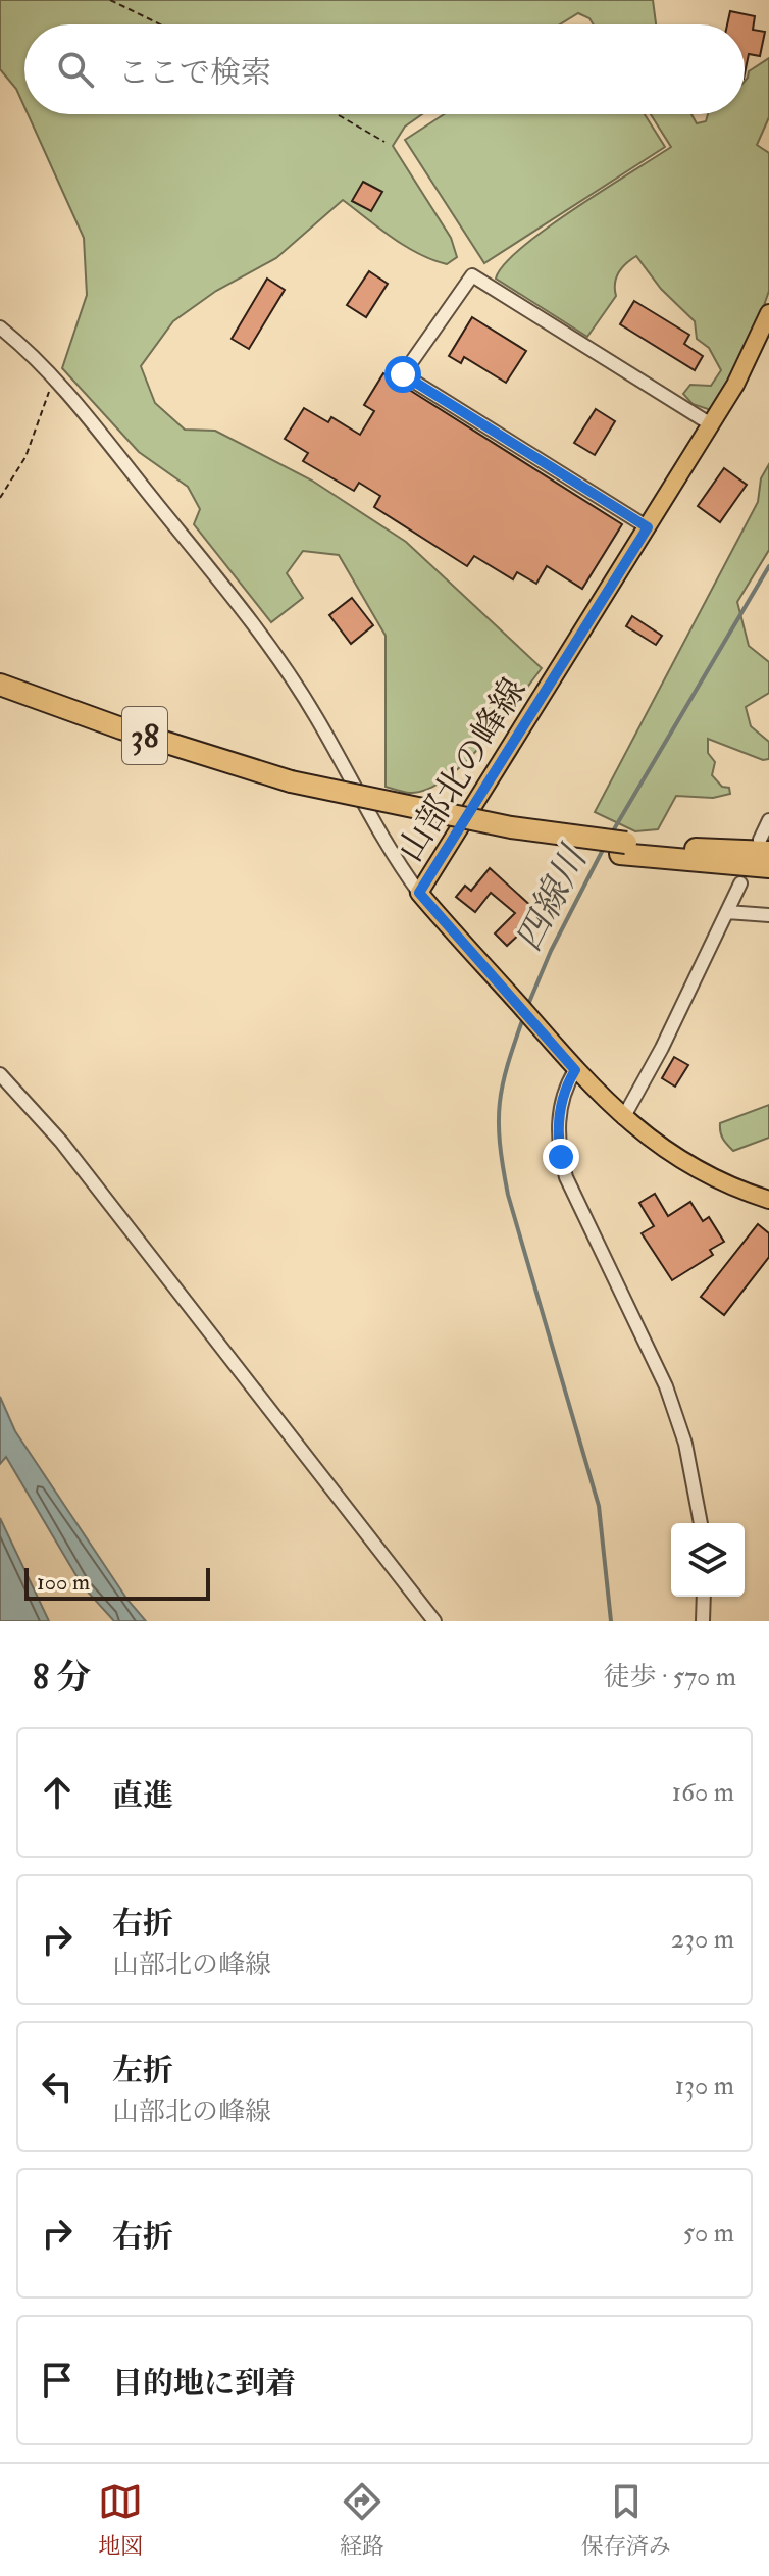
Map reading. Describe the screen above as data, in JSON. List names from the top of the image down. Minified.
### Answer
{"streets":{"highway":["38"],"main road":["山部北の峰線"]},"water":["四線川"],"scale_bar":"100 m","page":{"search":"ここで検索","scale":"100 m","heading":["8 分","徒歩 · 570 m"],"list":[["直進","160 m"],["右折","山部北の峰線","230 m"],["左折","山部北の峰線","130 m"],["右折","50 m"],"目的地に到着"],"nav":["地図","経路","保存済み"]}}
